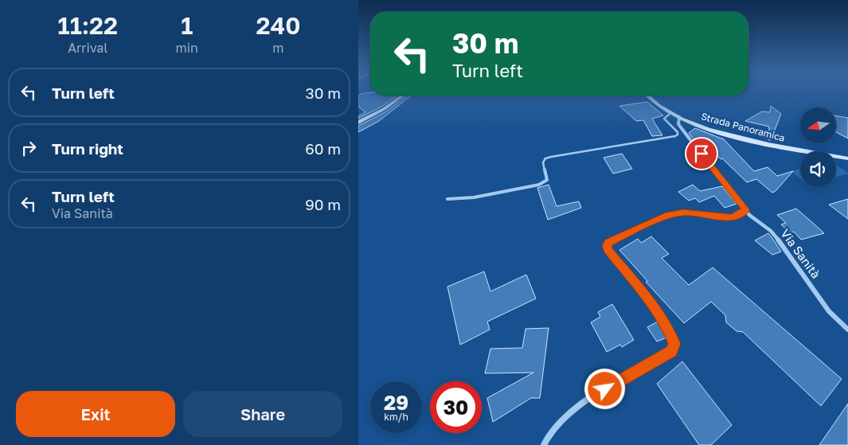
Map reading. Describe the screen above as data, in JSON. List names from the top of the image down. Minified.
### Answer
{"streets":{"main road":["Strada Panoramica"],"street":["Via Sanità"]},"crossings":[["Strada Panoramica","Via Sanità"]],"north":"left","page":{"eta":["11:22","Arrival","1","min","240","m"],"turn":["30 m","Turn left"],"list":[{"name":"Turn left","value":"30 m"},{"name":"Turn right","value":"60 m"},{"name":"Turn left","note":"Via Sanità","value":"90 m"}],"speed":"29 km/h","limit":"30","buttons":["Exit","Share"]}}
